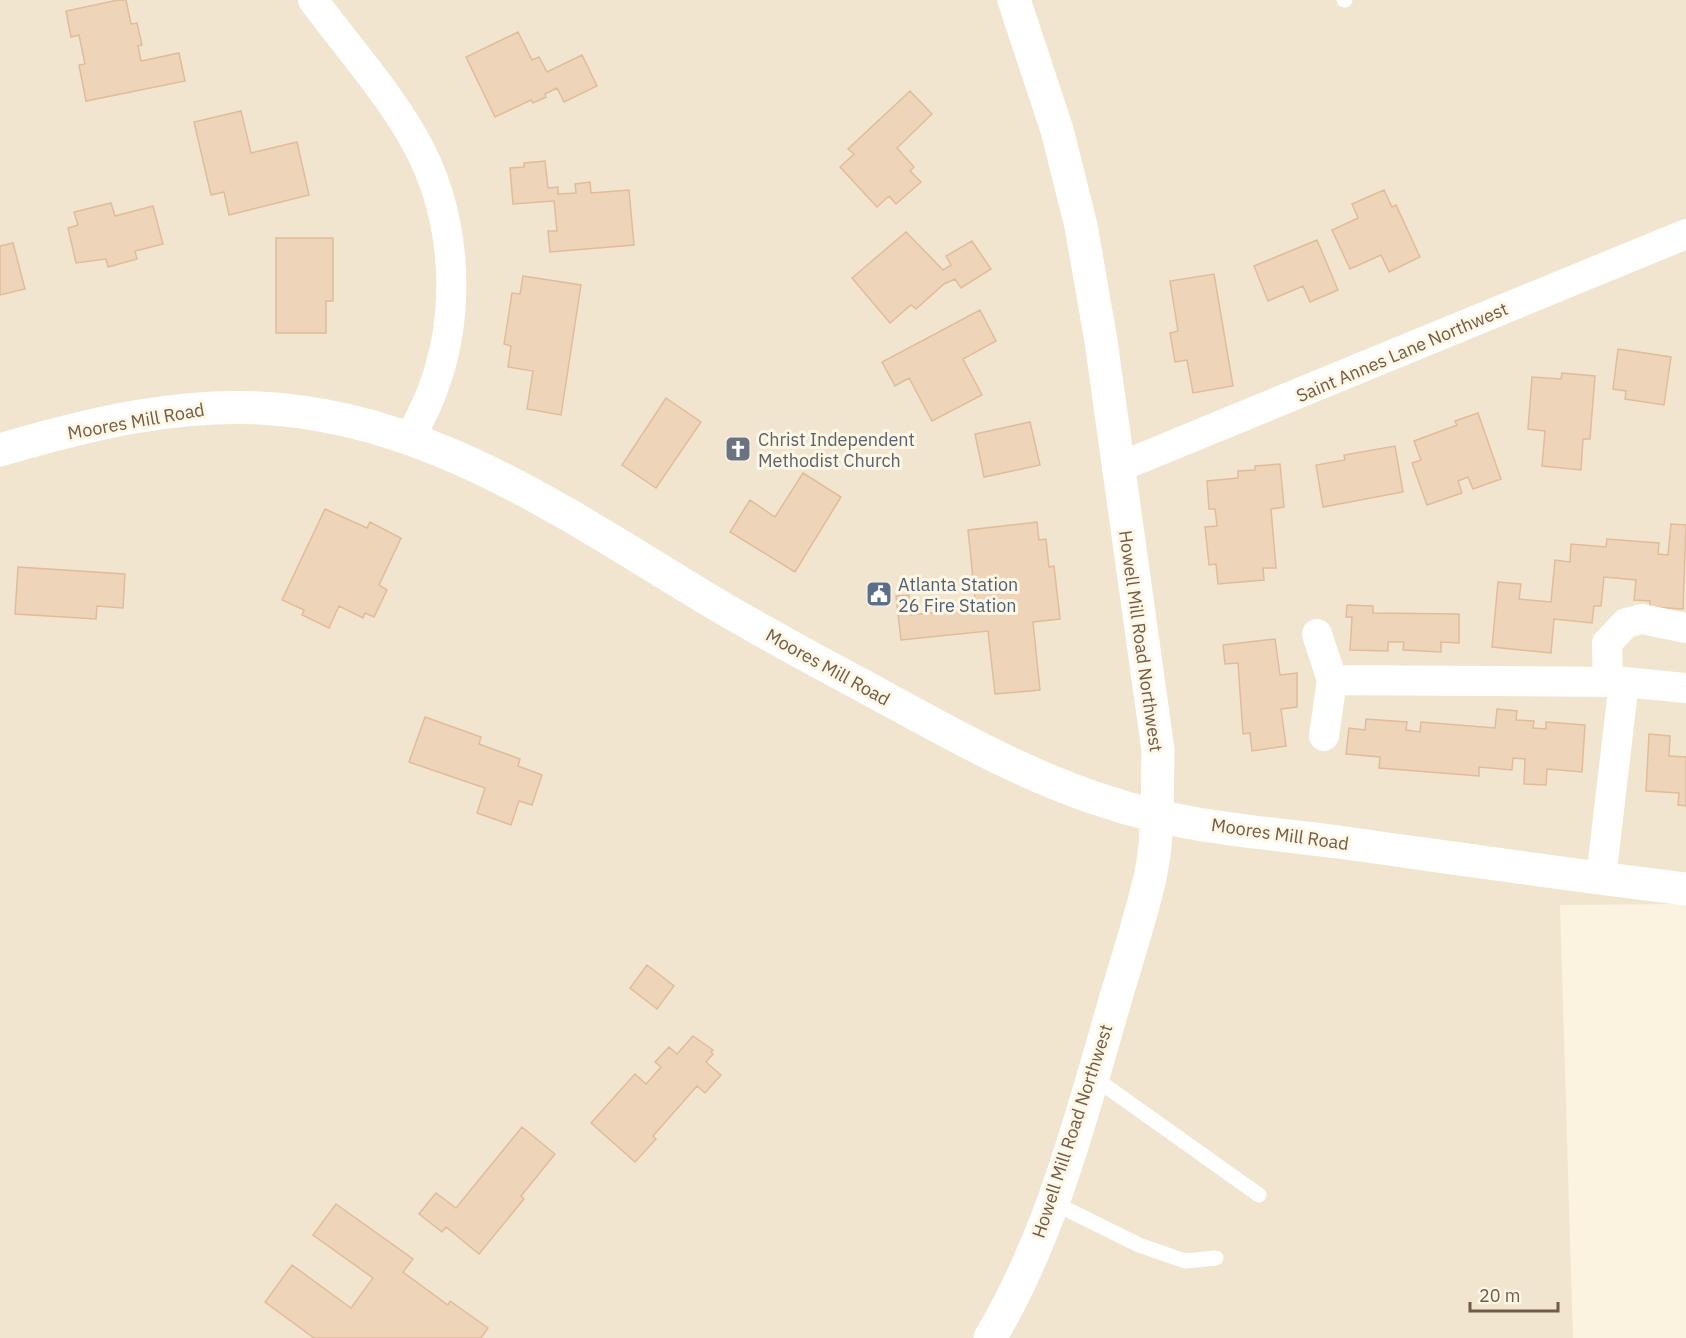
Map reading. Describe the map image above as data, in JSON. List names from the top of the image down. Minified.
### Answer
{"streets":{"street":["Saint Annes Lane Northwest","Moores Mill Road","Howell Mill Road Northwest"]},"crossings":[["Saint Annes Lane Northwest","Howell Mill Road Northwest"],["Moores Mill Road","Howell Mill Road Northwest"]],"places":{"church":["Christ Independent Methodist Church"],"public building":["Atlanta Station 26 Fire Station"]},"scale_bar":"20 m"}
